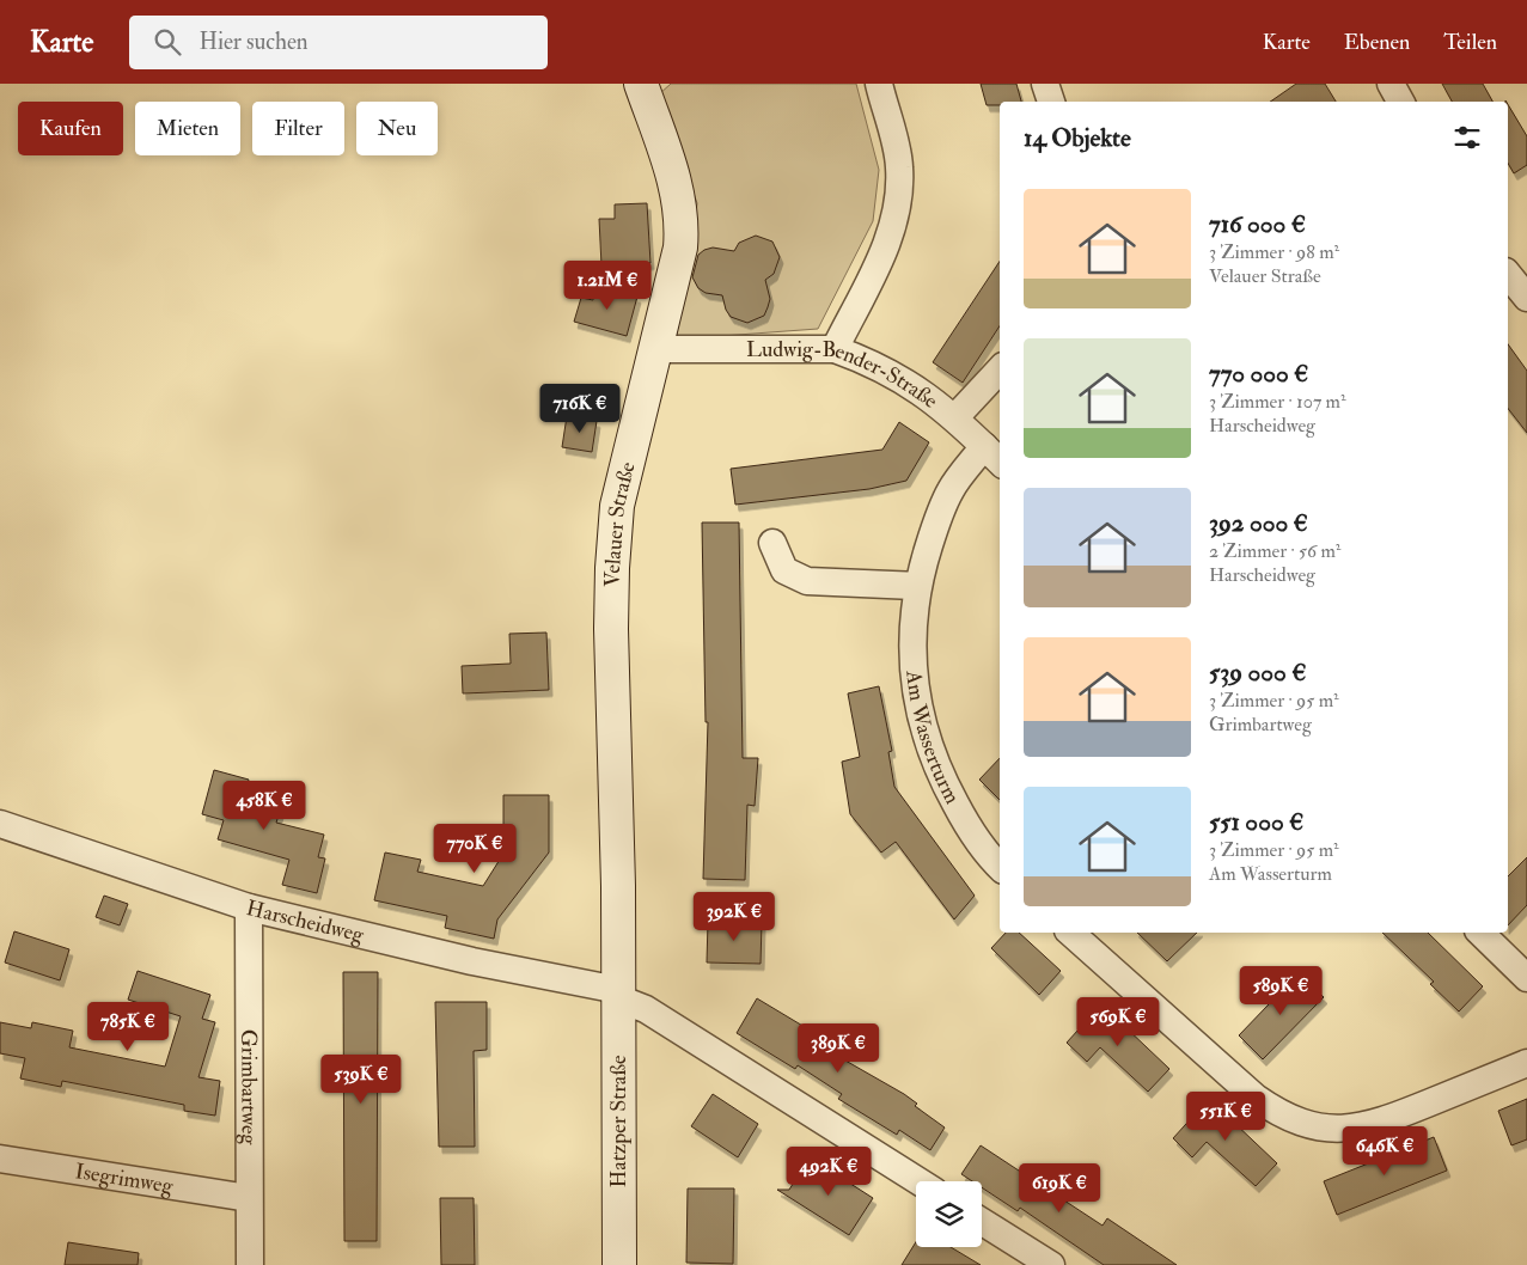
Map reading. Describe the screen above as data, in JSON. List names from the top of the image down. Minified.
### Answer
{"streets":{"main road":["Velauer Straße","Hatzper Straße"],"street":["Ludwig-Bender-Straße","Am Wasserturm","Harscheidweg","Grimbartweg","Isegrimweg"]},"crossings":[["Ludwig-Bender-Straße","Velauer Straße"],["Ludwig-Bender-Straße","Am Wasserturm"],["Velauer Straße","Harscheidweg"],["Velauer Straße","Hatzper Straße"],["Harscheidweg","Grimbartweg"],["Harscheidweg","Hatzper Straße"],["Grimbartweg","Isegrimweg"]],"page":{"header":"Karte","search":"Hier suchen","nav":["Karte","Ebenen","Teilen"],"chip":["Kaufen","Mieten","Filter","Neu"],"heading":"14 Objekte","list":[{"name":"716 000 €","note":"3 Zimmer · 98 m² · Velauer Straße"},{"name":"770 000 €","note":"3 Zimmer · 107 m² · Harscheidweg"},{"name":"392 000 €","note":"2 Zimmer · 56 m² · Harscheidweg"},{"name":"539 000 €","note":"3 Zimmer · 95 m² · Grimbartweg"},{"name":"551 000 €","note":"3 Zimmer · 95 m² · Am Wasserturm"}],"price":["1.21M €","716K €","458K €","770K €","392K €","589K €","569K €","785K €","389K €","539K €","551K €","646K €","492K €","619K €"]}}
